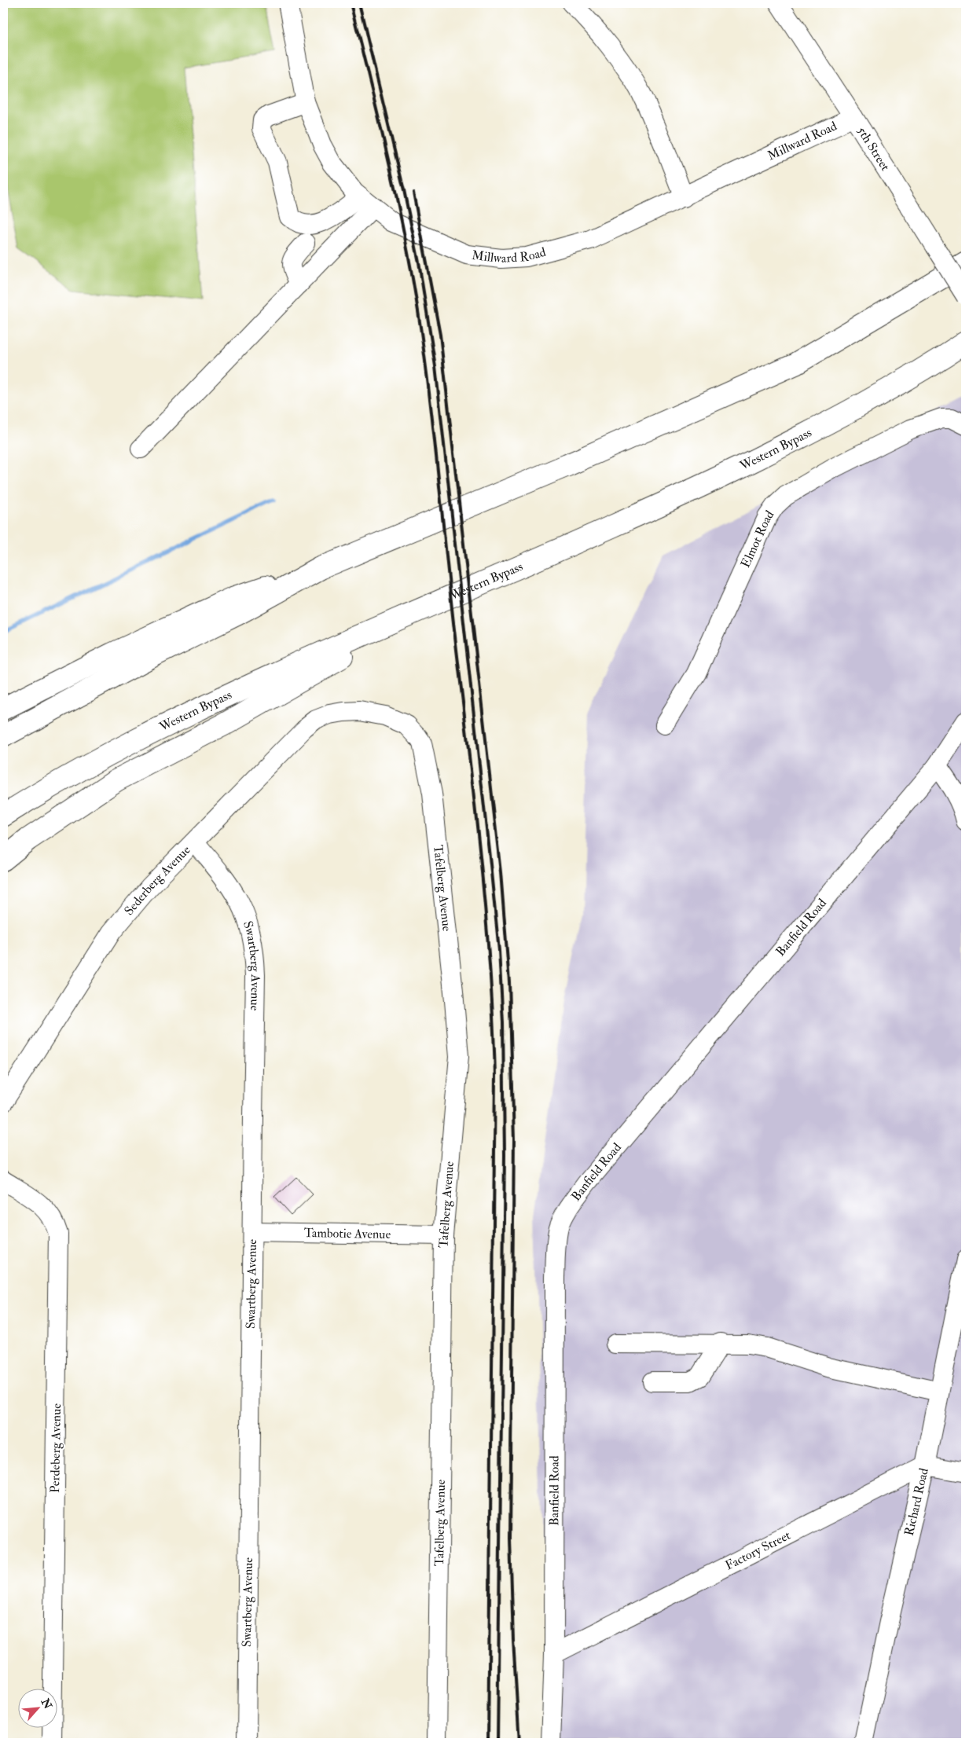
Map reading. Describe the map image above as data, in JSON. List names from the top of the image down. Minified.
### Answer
{"streets":{"highway":["Western Bypass"],"street":["Millward Road","5th Street","Elmot Road","Sederberg Avenue","Tafelberg Avenue","Banfield Road","Swartberg Avenue","Tambotie Avenue","Perdeberg Avenue","Richard Road","Factory Street"]},"crossings":[["Millward Road","5th Street"],["Sederberg Avenue","Tafelberg Avenue"],["Sederberg Avenue","Swartberg Avenue"],["Tafelberg Avenue","Tambotie Avenue"],["Banfield Road","Factory Street"],["Swartberg Avenue","Tambotie Avenue"],["Richard Road","Factory Street"]],"north":"top right"}
